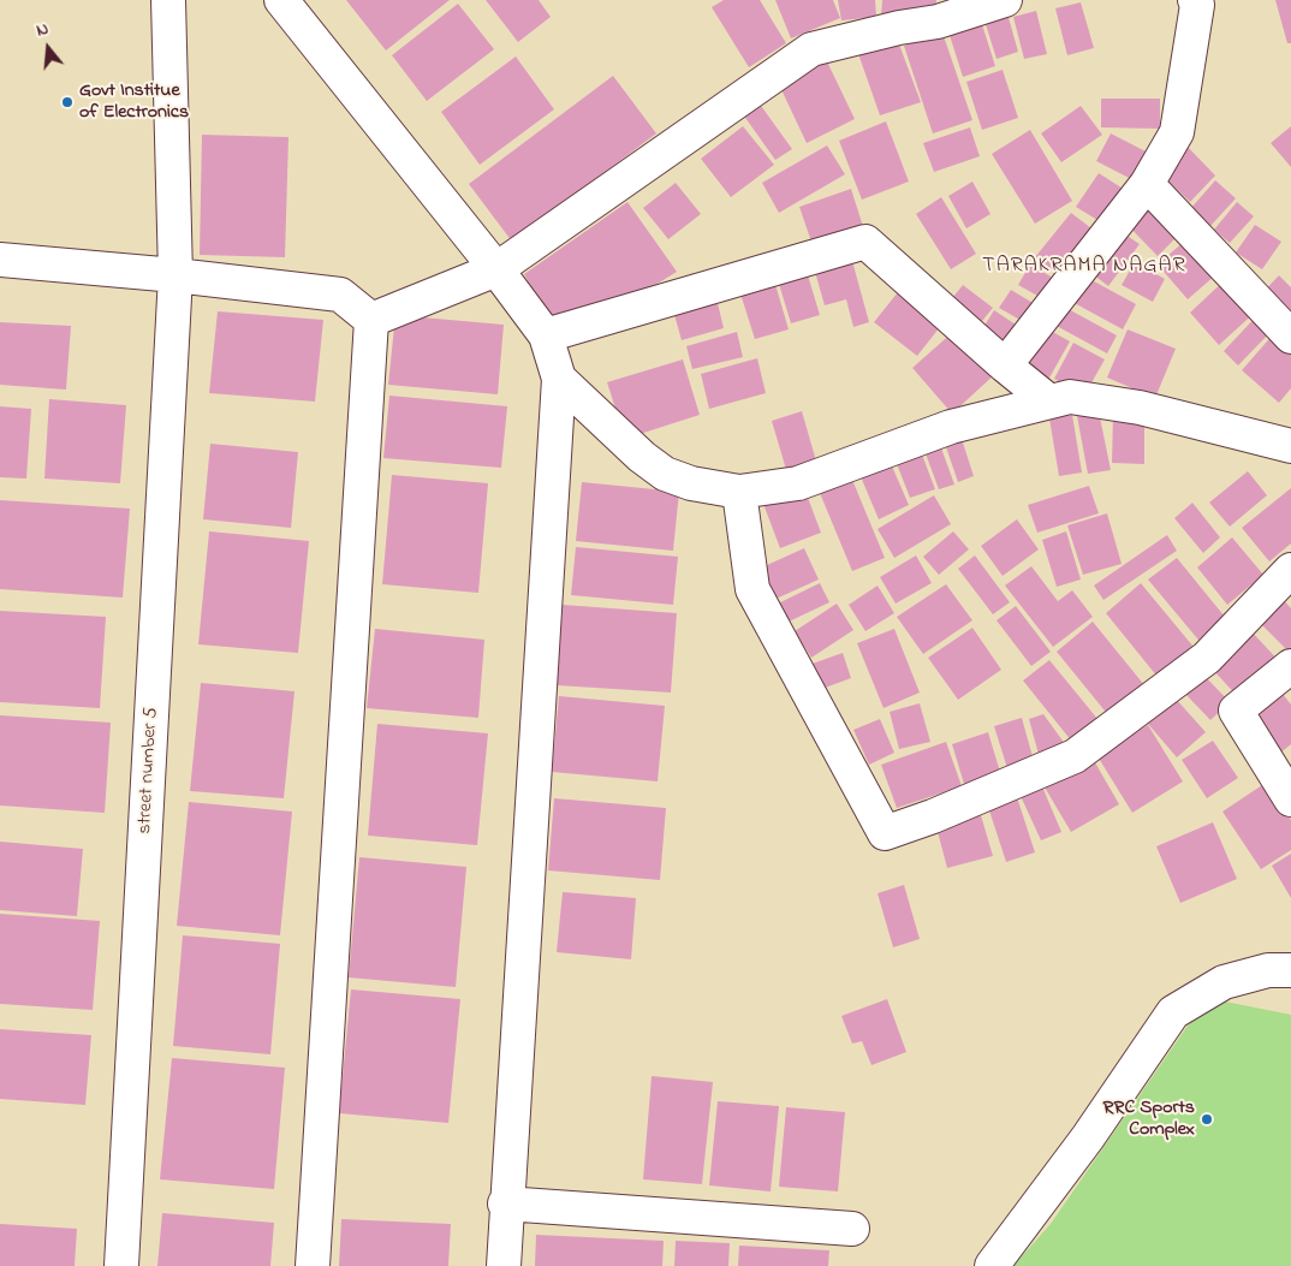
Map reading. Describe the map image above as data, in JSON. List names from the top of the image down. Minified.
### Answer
{"streets":{"street":["street number 5"]},"districts":["TARAKRAMA NAGAR"],"places":["Govt Institue of Electronics","RRC Sports Complex"],"north":"top"}
